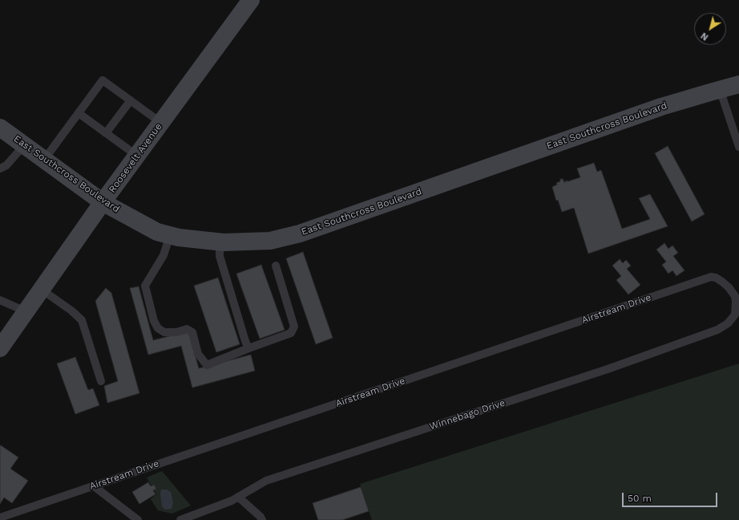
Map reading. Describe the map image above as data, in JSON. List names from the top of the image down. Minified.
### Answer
{"streets":{"main road":["East Southcross Boulevard","Roosevelt Avenue"],"lane":["Airstream Drive","Winnebago Drive"]},"crossings":[["East Southcross Boulevard","Roosevelt Avenue"],["Airstream Drive","Winnebago Drive"]],"scale_bar":"50 m","north":"bottom left"}
